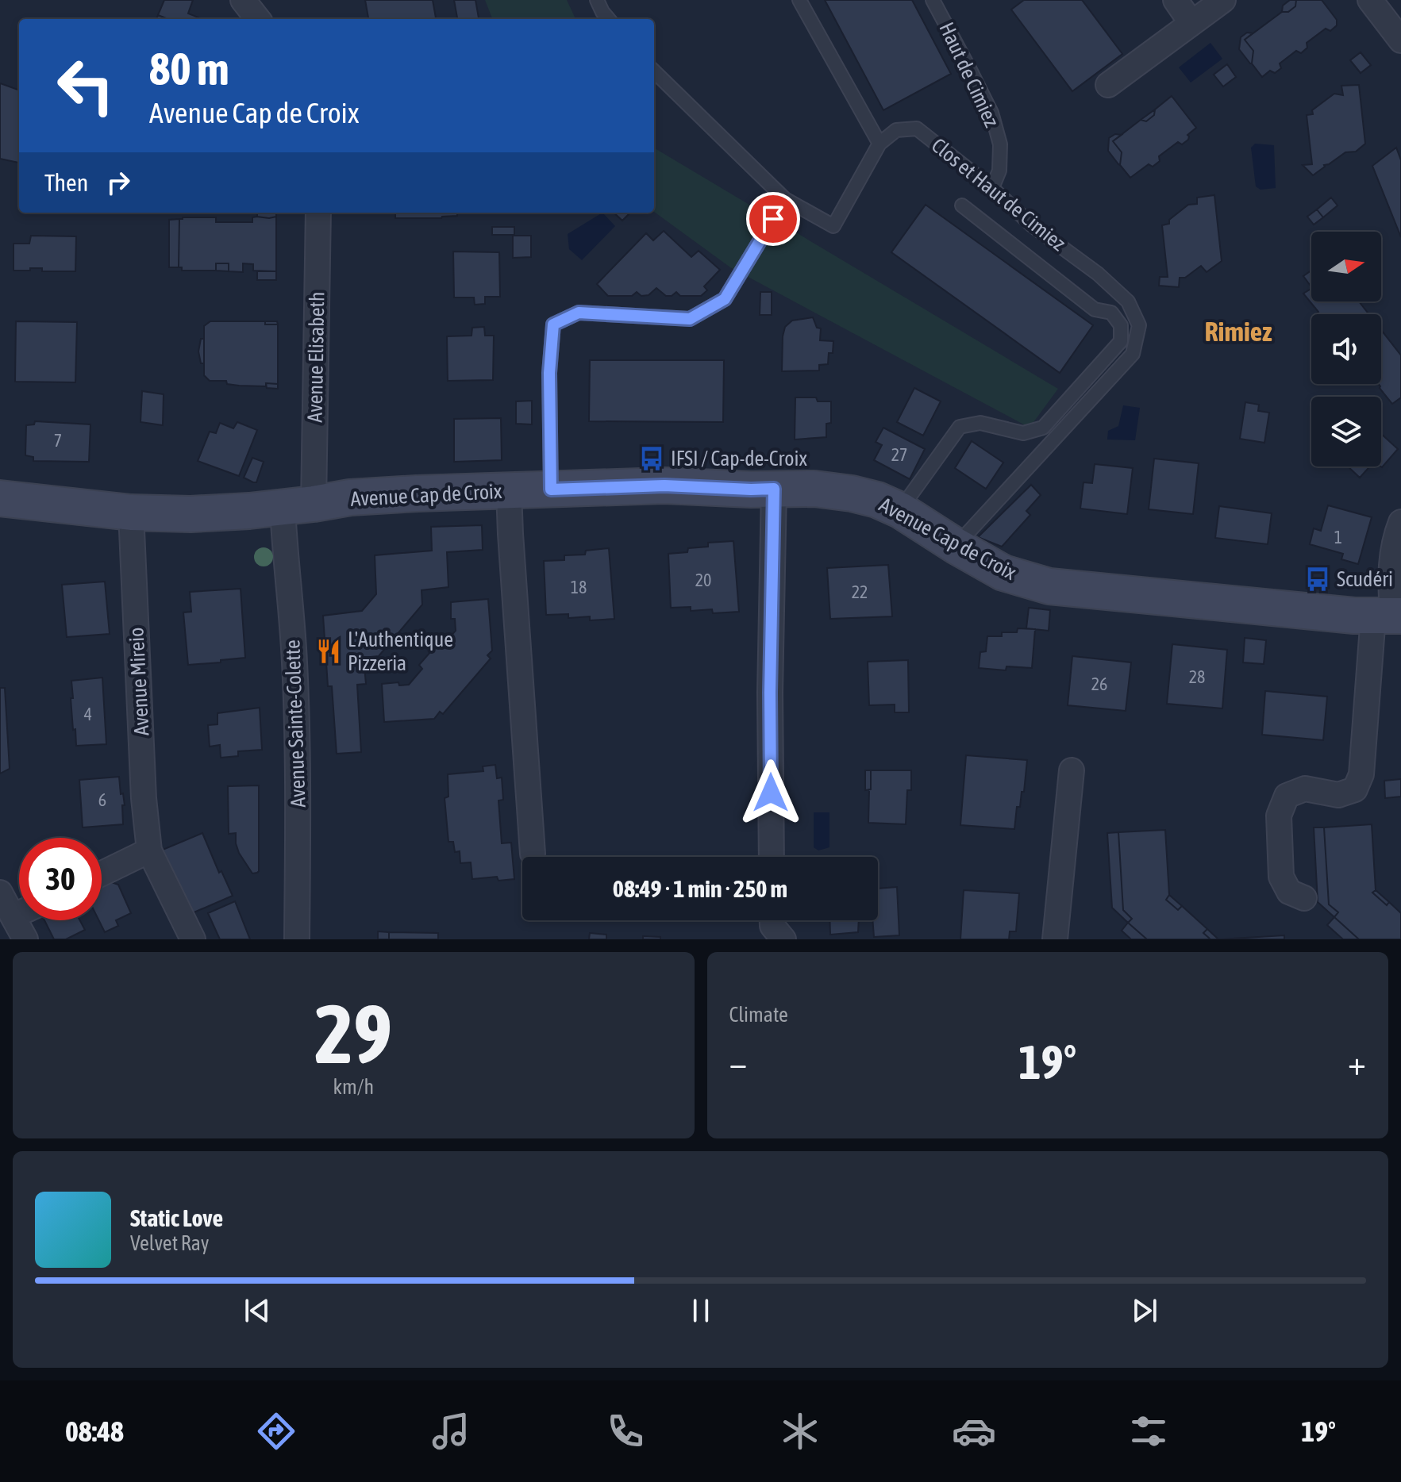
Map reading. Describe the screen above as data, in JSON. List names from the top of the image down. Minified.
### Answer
{"streets":{"street":["Avenue Elisabeth","Avenue Cap de Croix","Avenue Mireio","Avenue Sainte-Colette"],"lane":["Haut de Cimiez","Clos et Haut de Cimiez"]},"crossings":[["Haut de Cimiez","Clos et Haut de Cimiez"],["Clos et Haut de Cimiez","Avenue Cap de Croix"],["Avenue Elisabeth","Avenue Cap de Croix"],["Avenue Elisabeth","Avenue Sainte-Colette"],["Avenue Cap de Croix","Avenue Mireio"],["Avenue Cap de Croix","Avenue Sainte-Colette"]],"districts":["Rimiez"],"places":{"bus stop":["IFSI / Cap-de-Croix","Scudéri"],"restaurant":["L'Authentique Pizzeria"]},"house_numbers":["7","27","1","20","18","22","28","26","4","6"],"north":"right","page":{"turn":["80 m","Avenue Cap de Croix"],"then":"Then","limit":"30","trip":"08:49 · 1 min · 250 m","tile":[["29","km/h"],"Climate"],"heat":["−","19°","+"],"song":["Static Love","Velvet Ray"],"tabs":["08:48","19°"]}}
